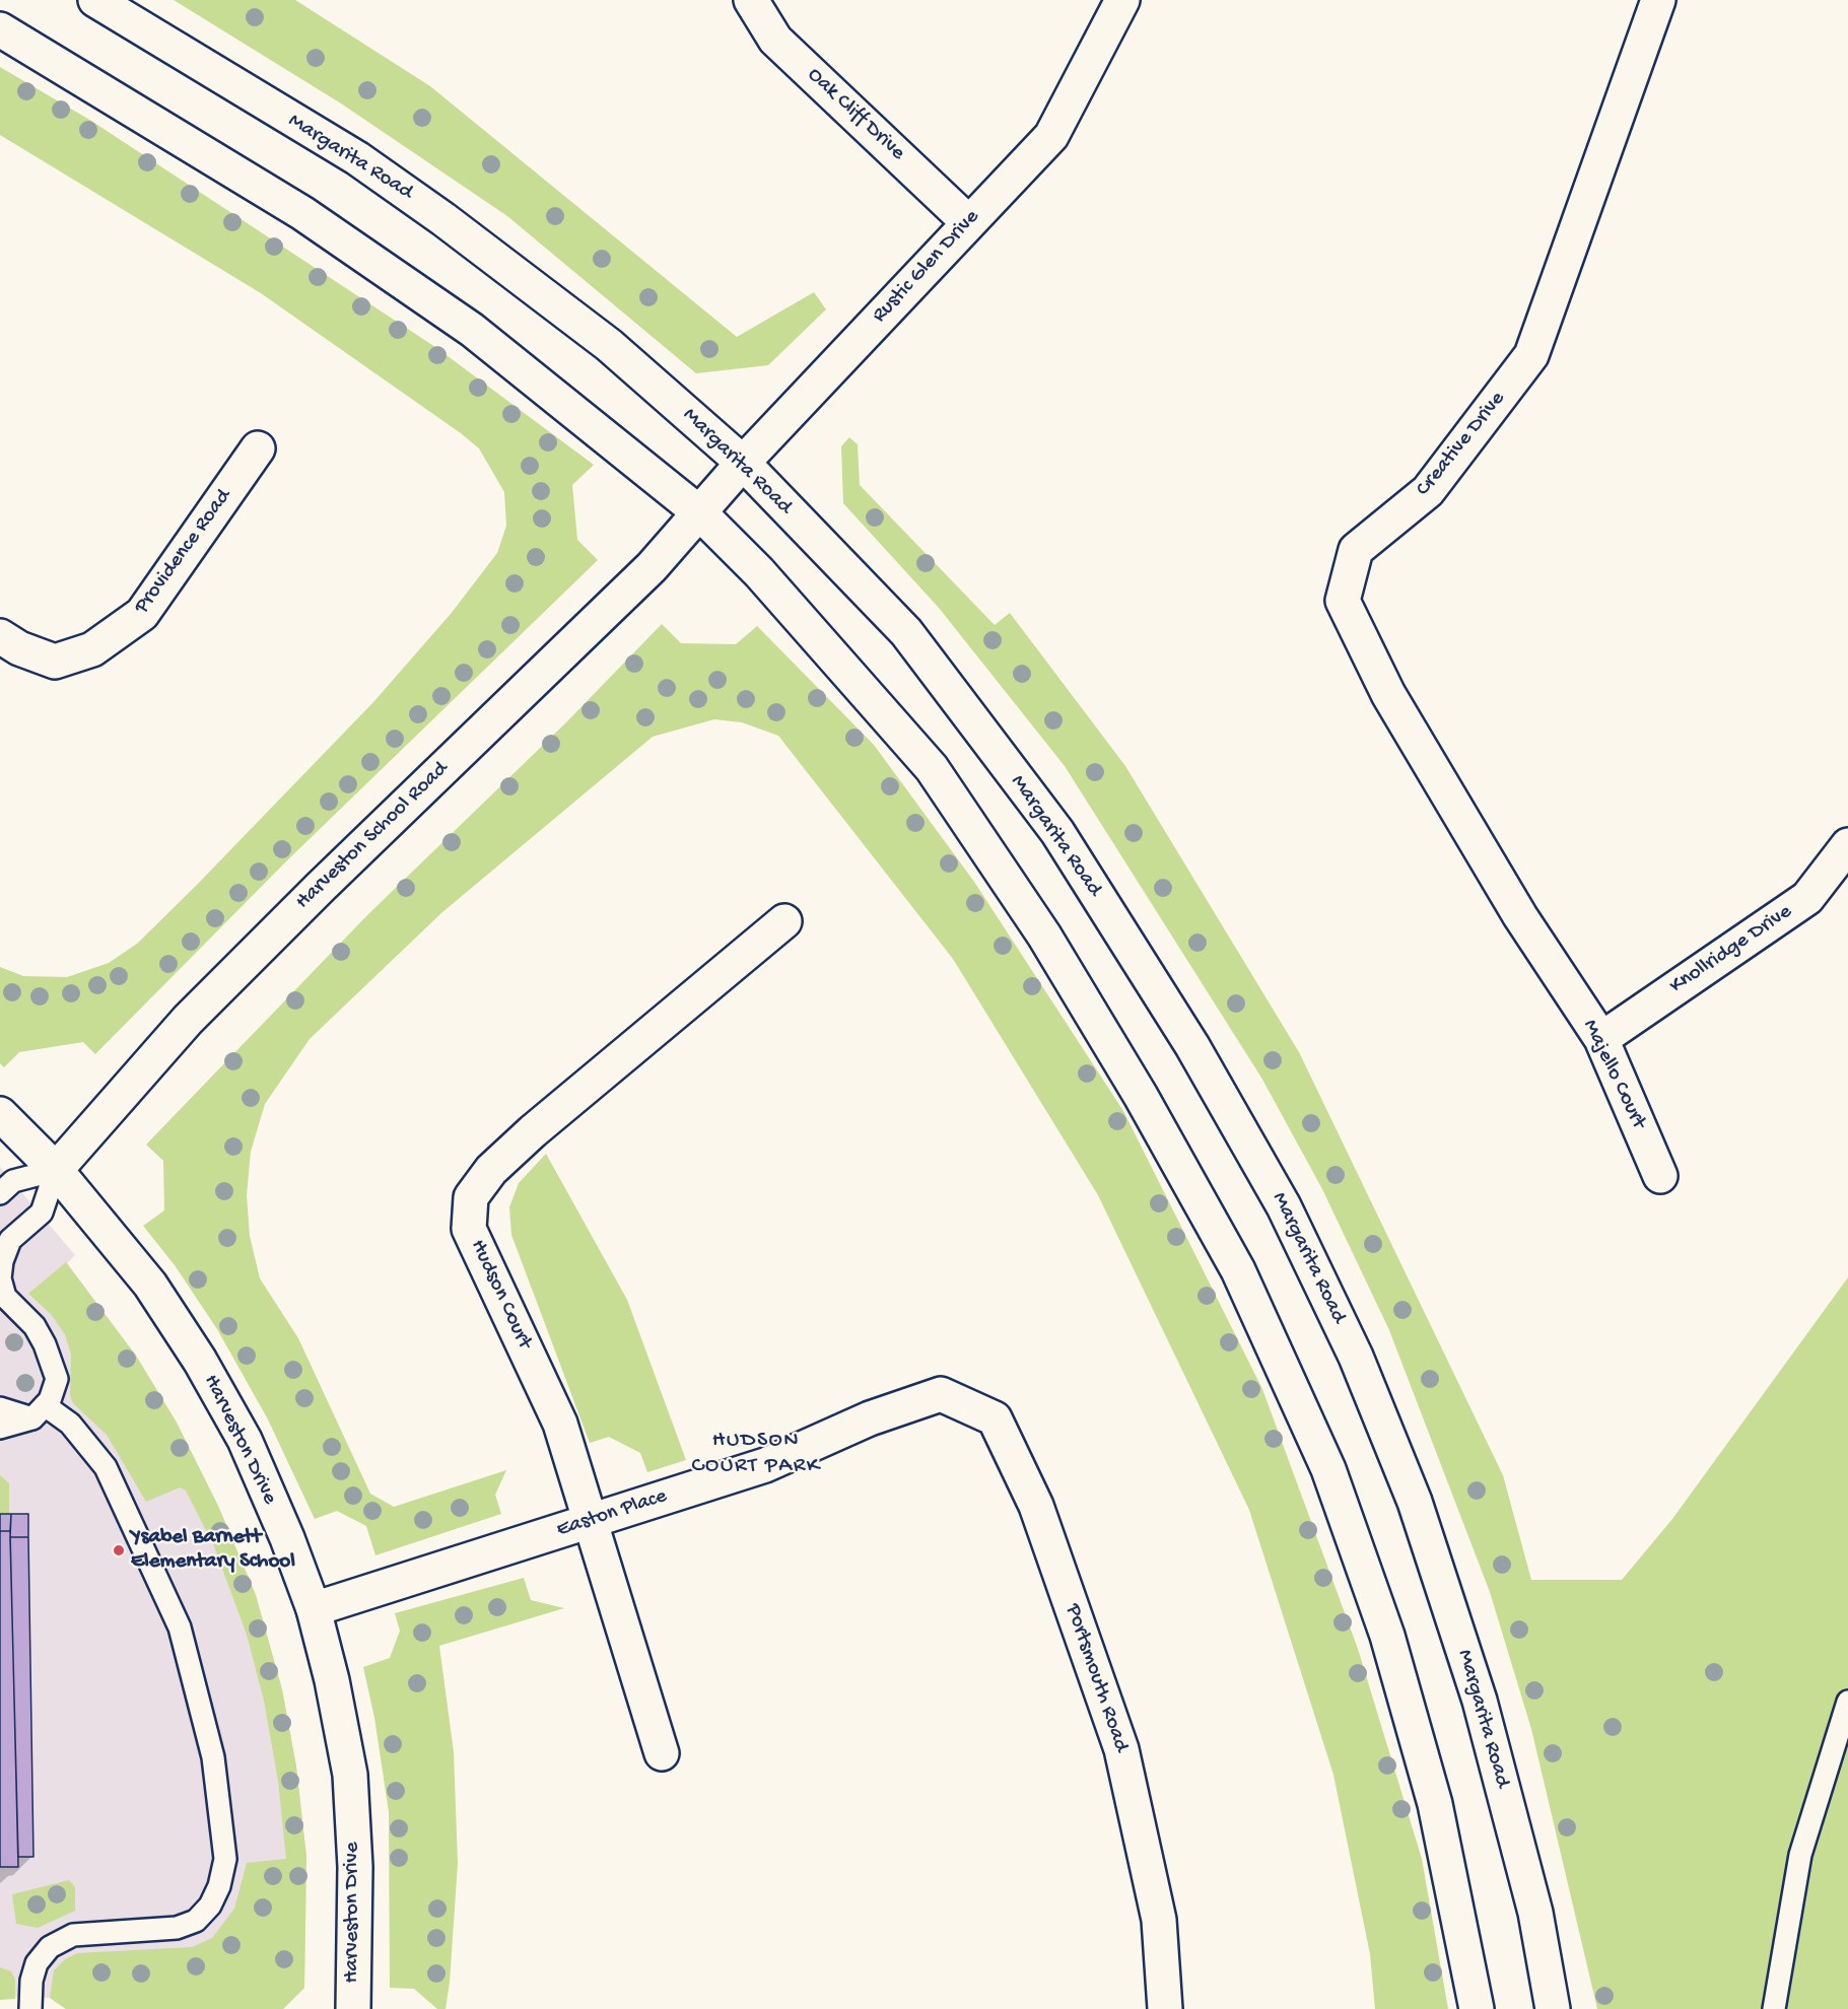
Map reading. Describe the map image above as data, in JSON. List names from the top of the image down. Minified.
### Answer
{"streets":{"street":["Oak Cliff Drive","Margarita Road","Rustic Glen Drive","Creative Drive","Providence Road","Harveston School Road","Knollridge Drive","Majello Court","Hudson Court","Harveston Drive","Easton Place","Portsmouth Road"]},"crossings":[["Oak Cliff Drive","Rustic Glen Drive"],["Margarita Road","Rustic Glen Drive"],["Rustic Glen Drive","Harveston School Road"],["Creative Drive","Majello Court"],["Harveston School Road","Harveston Drive"],["Knollridge Drive","Majello Court"],["Hudson Court","Easton Place"],["Harveston Drive","Easton Place"],["Easton Place","Portsmouth Road"]],"districts":["HUDSON COURT PARK"],"places":["Ysabel Barnett Elementary School"]}
